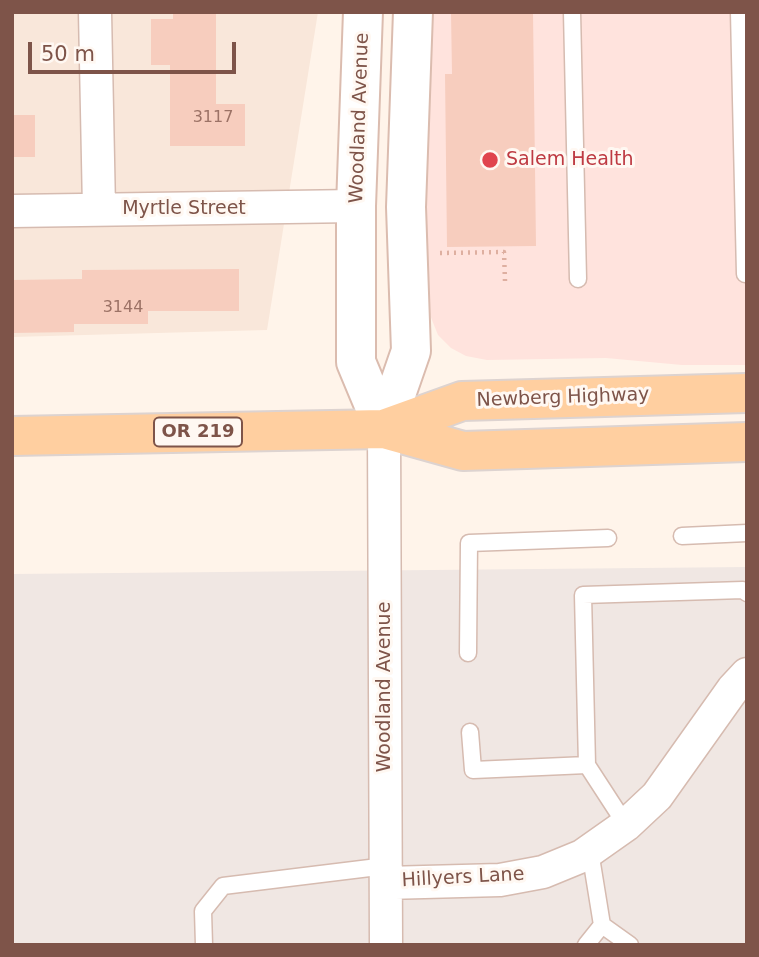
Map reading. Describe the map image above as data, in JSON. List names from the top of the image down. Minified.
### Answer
{"streets":{"main road":["Woodland Avenue","Newberg Highway","OR 219"],"street":["Myrtle Street","Hillyers Lane"]},"crossings":[["Woodland Avenue","Myrtle Street"],["Woodland Avenue","Newberg Highway"],["Woodland Avenue","Hillyers Lane"]],"places":["Salem Health"],"house_numbers":["3117","3144"],"scale_bar":"50 m"}
